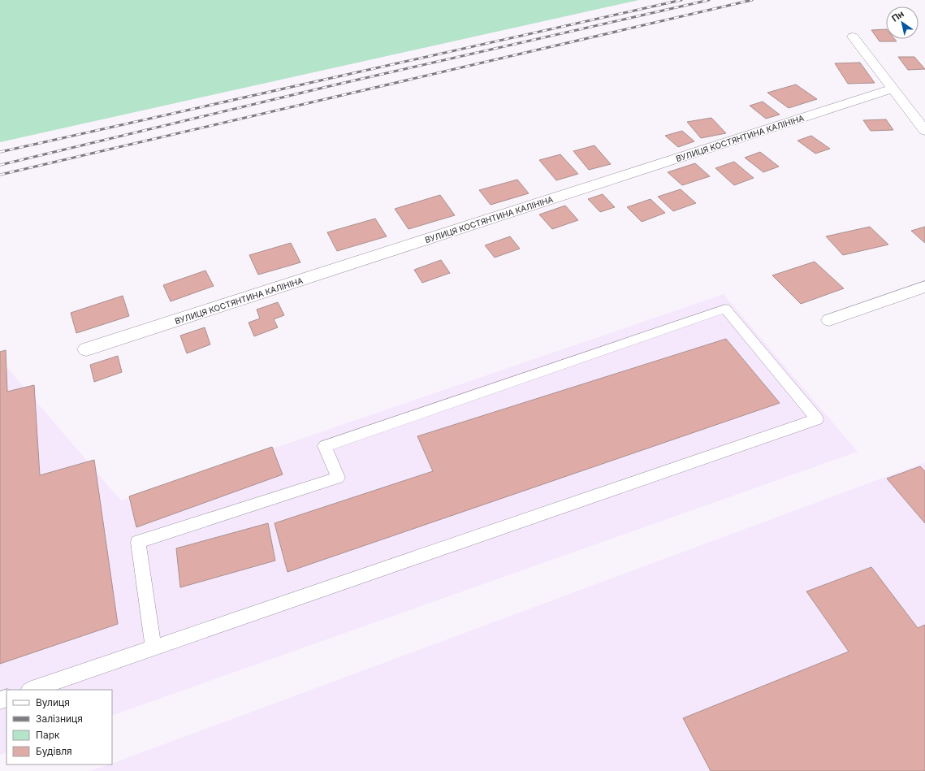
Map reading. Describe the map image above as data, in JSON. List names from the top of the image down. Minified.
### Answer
{"streets":{"street":["ВУЛИЦЯ КОСТЯНТИНА КАЛІНІНА"]},"legend":["Вулиця","Залізниця","Парк","Будівля"],"north":"top left"}
